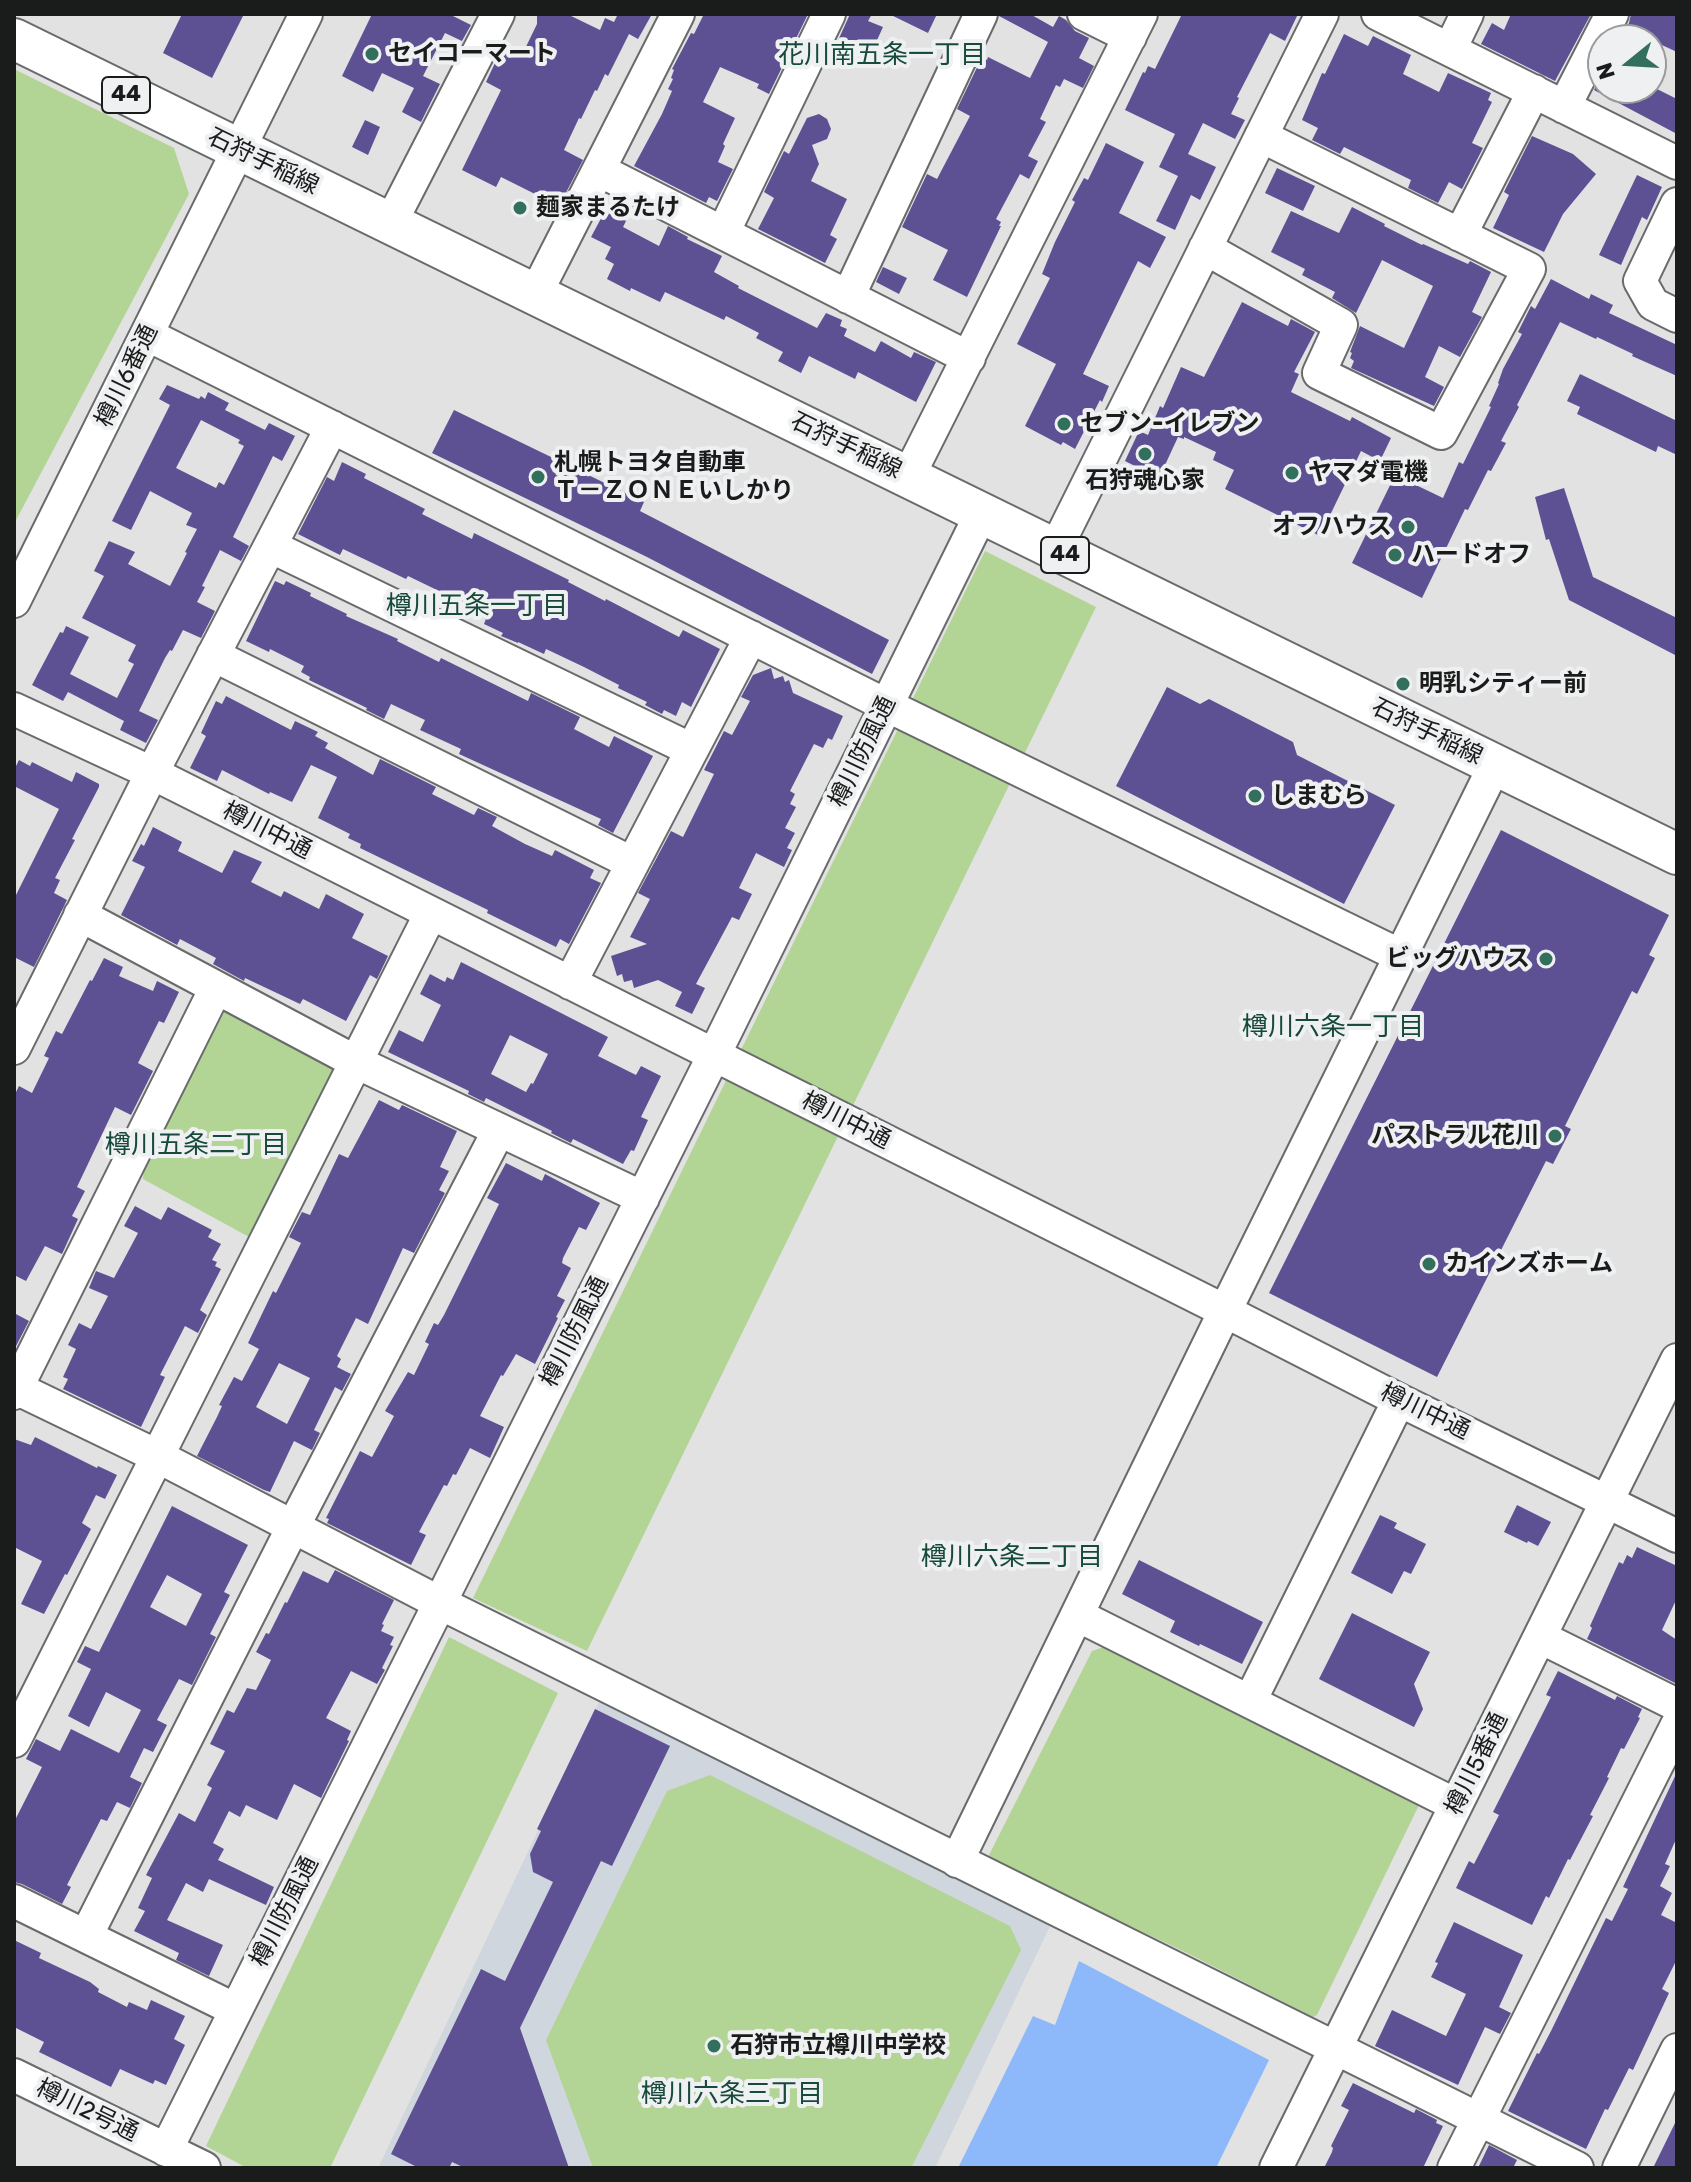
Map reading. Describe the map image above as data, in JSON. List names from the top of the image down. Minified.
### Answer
{"streets":{"main road":["44","石狩手稲線"],"street":["樽川6番通","樽川防風通","樽川中通","樽川5番通","樽川2号通"]},"crossings":[["石狩手稲線","樽川6番通"],["石狩手稲線","樽川防風通"],["樽川防風通","樽川中通"],["樽川防風通","樽川2号通"],["樽川中通","樽川5番通"]],"districts":["花川南五条一丁目","樽川五条一丁目","樽川六条一丁目","樽川五条二丁目","樽川六条二丁目","樽川六条三丁目"],"places":["セイコーマート","麺家まるたけ","セブン-イレブン","石狩魂心家","ヤマダ電機","札幌トヨタ自動車 Ｔ－ＺＯＮＥいしかり","オフハウス","ハードオフ","明乳シティー前","しまむら","ビッグハウス","パストラル花川","カインズホーム","石狩市立樽川中学校"],"north":"left"}
